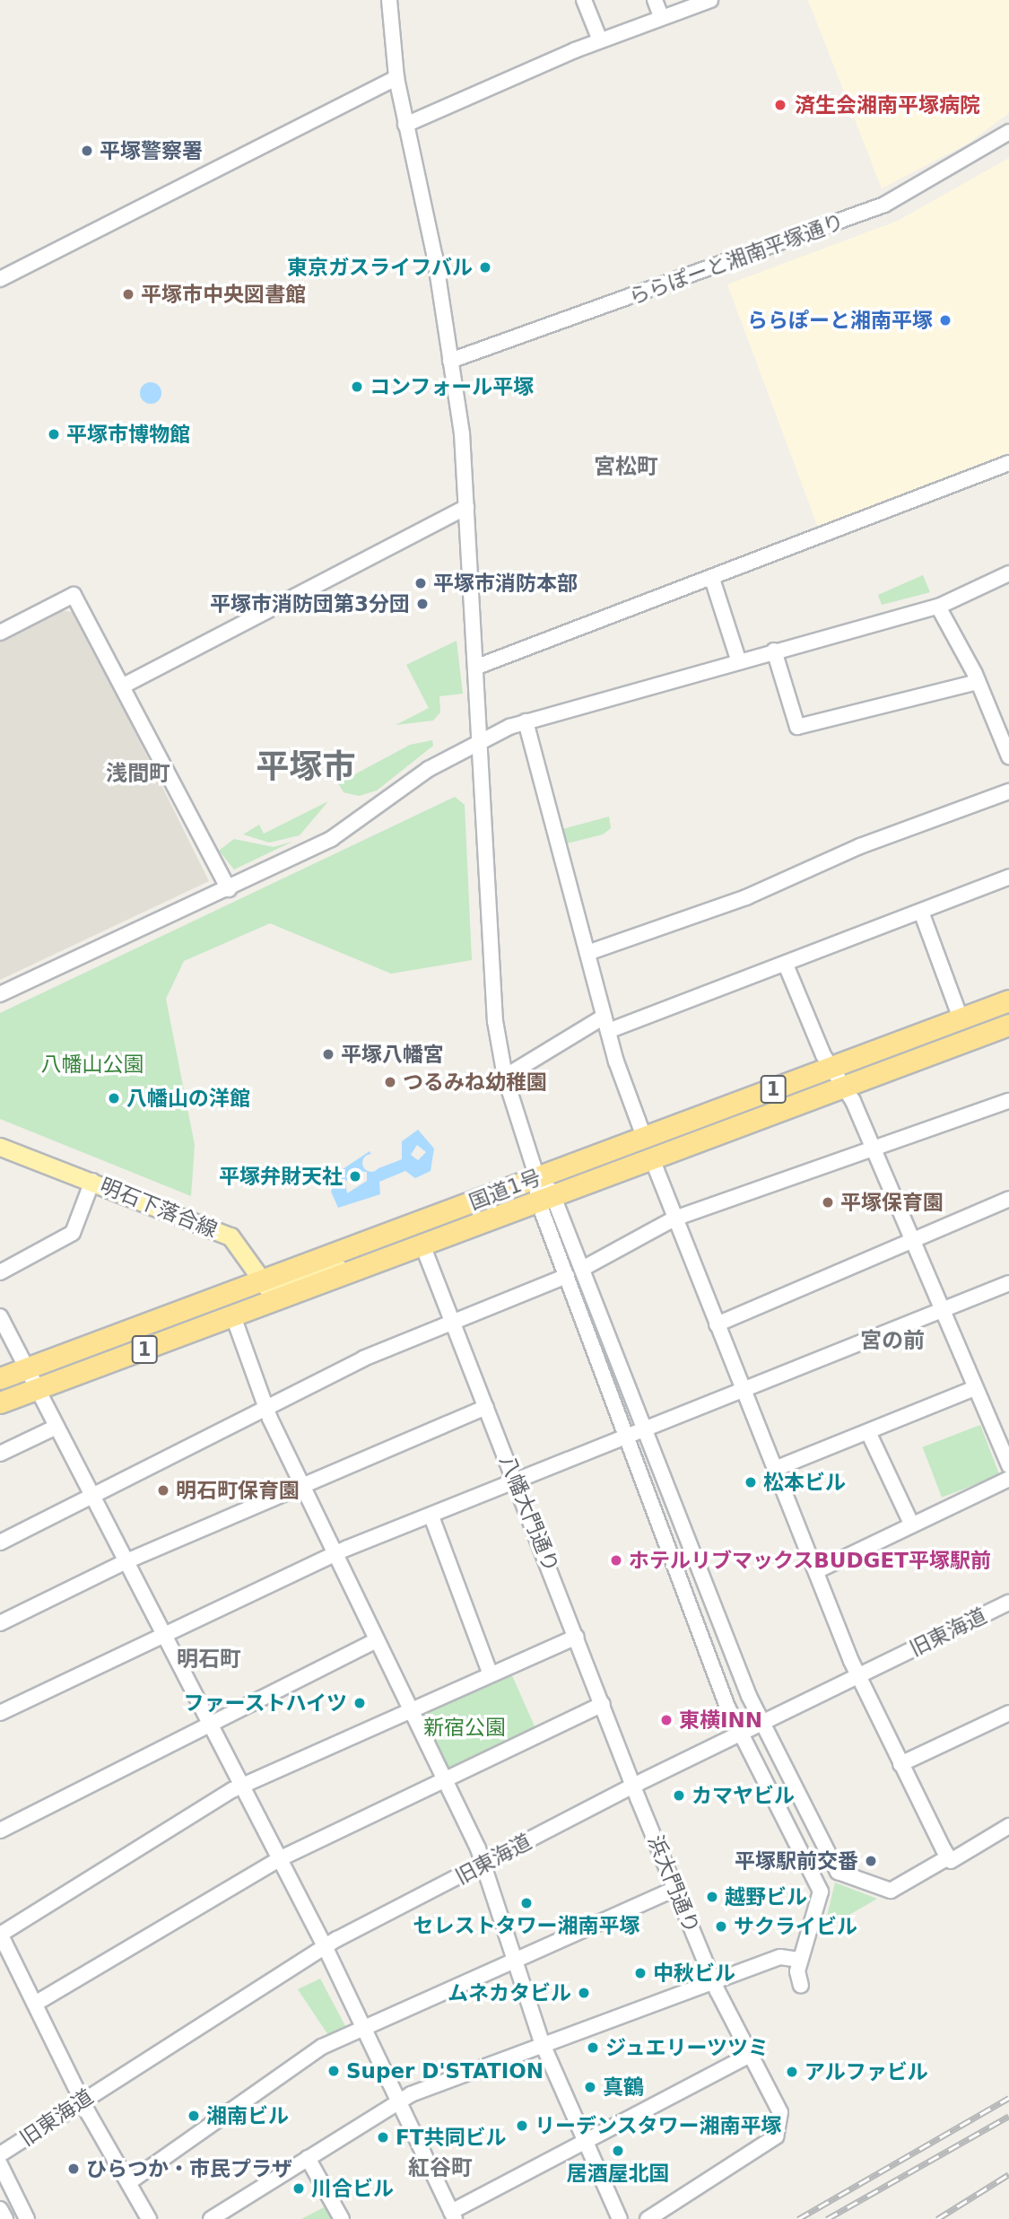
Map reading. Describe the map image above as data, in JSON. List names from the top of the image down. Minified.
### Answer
{"streets":{"highway":["1","国道1号"],"main road":["明石下落合線"],"street":["ららぽーと湘南平塚通り","八幡大門通り","旧東海道","浜大門通り"]},"crossings":[["国道1号","明石下落合線"],["国道1号","八幡大門通り"],["八幡大門通り","旧東海道"],["八幡大門通り","浜大門通り"],["旧東海道","浜大門通り"]],"districts":["宮松町","平塚市","浅間町","宮の前","明石町","紅谷町"],"parks":["八幡山公園","新宿公園"],"places":["済生会湘南平塚病院","平塚警察署","東京ガスライフバル","平塚市中央図書館","ららぽーと湘南平塚","コンフォール平塚","平塚市博物館","平塚市消防本部","平塚市消防団第3分団","平塚八幡宮","つるみね幼稚園","八幡山の洋館","平塚弁財天社","平塚保育園","松本ビル","明石町保育園","ホテルリブマックスBUDGET平塚駅前","ファーストハイツ","東横INN","カマヤビル","平塚駅前交番","越野ビル","セレストタワー湘南平塚","サクライビル","中秋ビル","ムネカタビル","ジュエリーツツミ","Super D'STATION","アルファビル","真鶴","湘南ビル","リーデンスタワー湘南平塚","FT共同ビル","居酒屋北国","ひらつか・市民プラザ","川合ビル"]}
